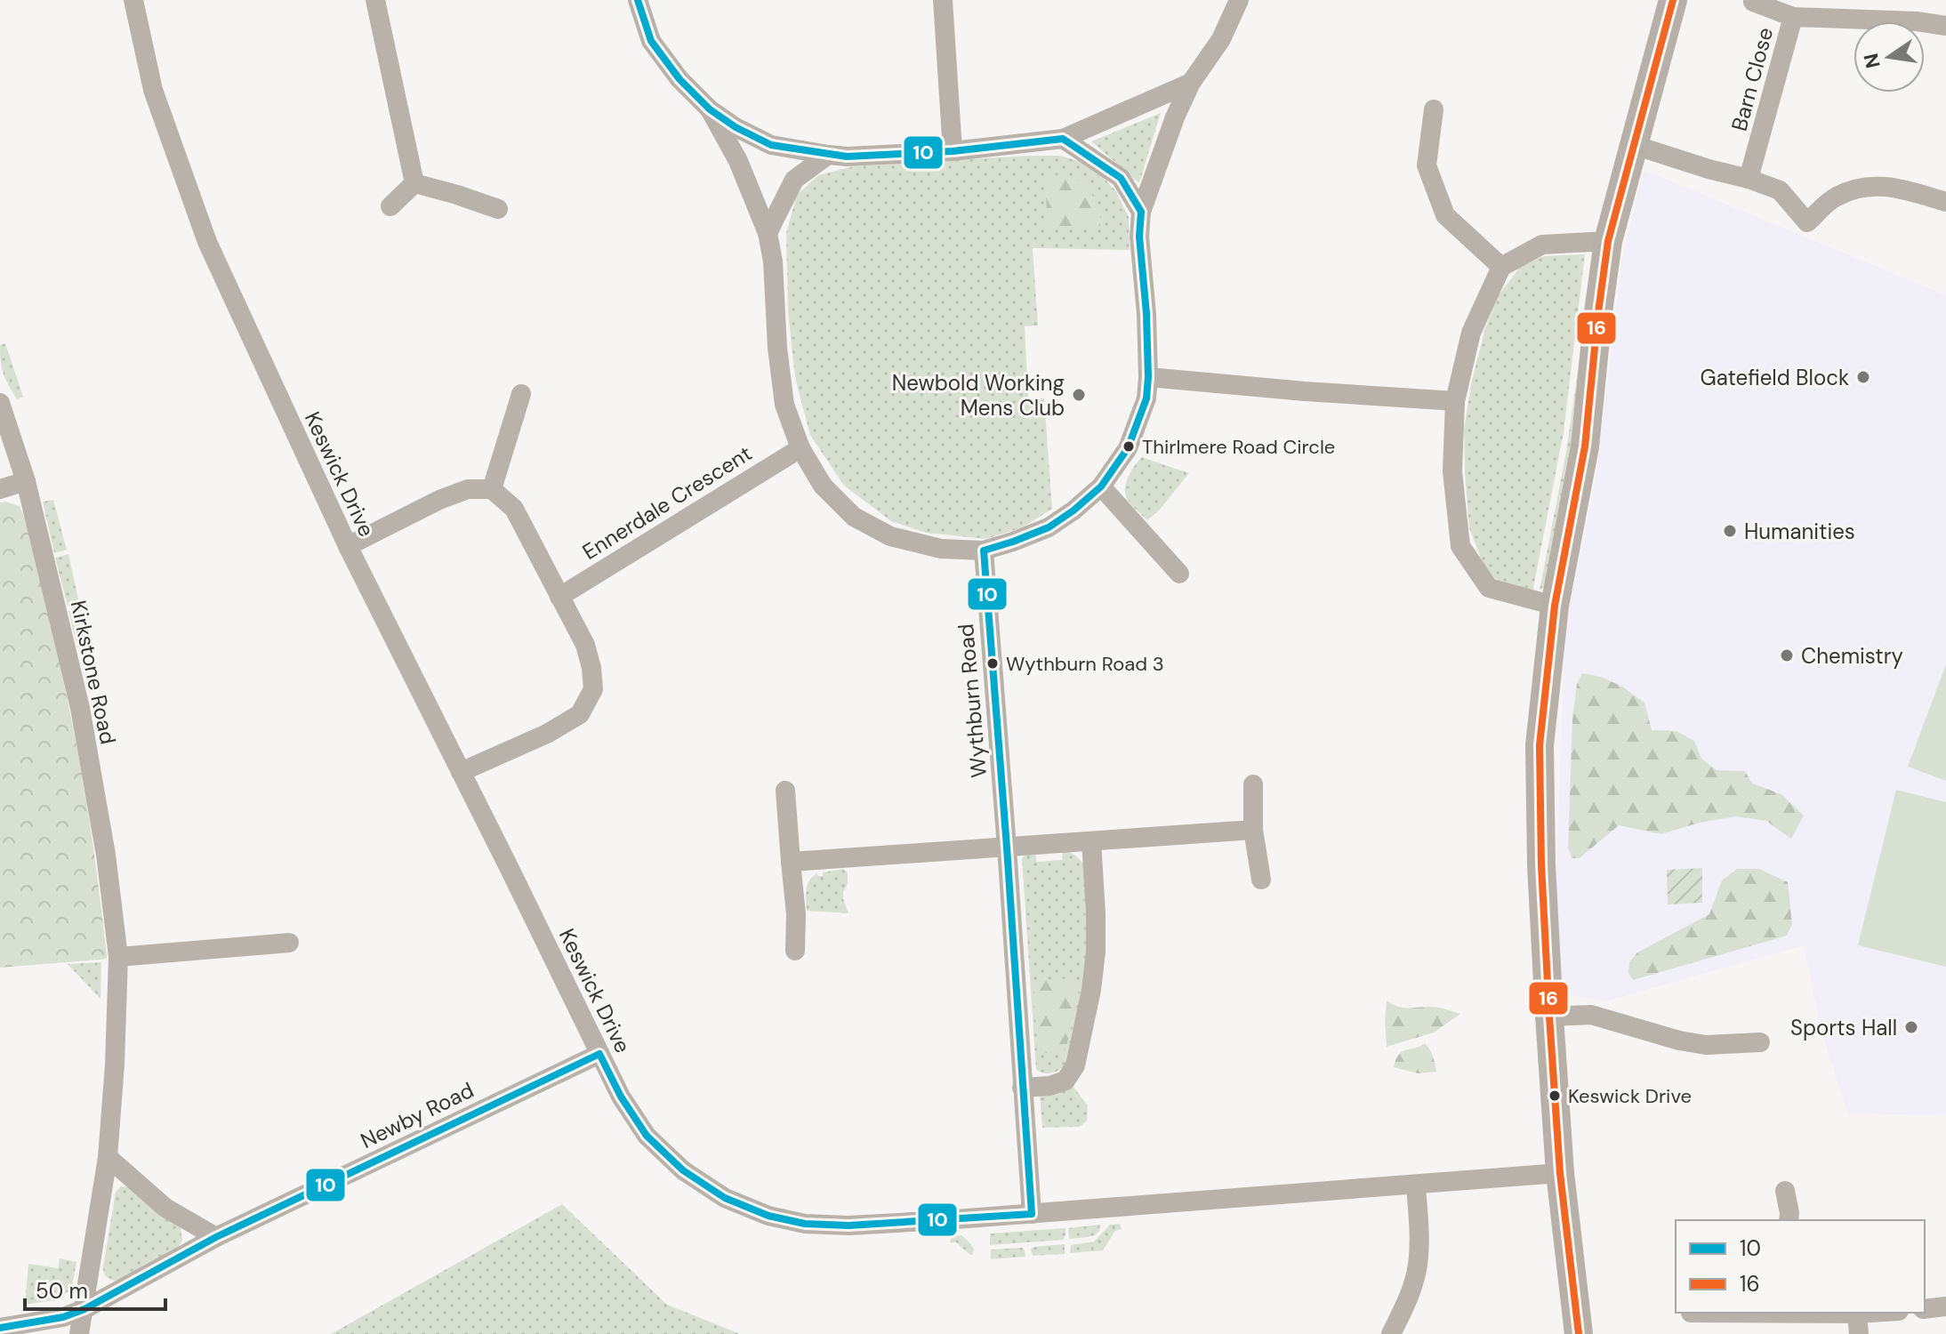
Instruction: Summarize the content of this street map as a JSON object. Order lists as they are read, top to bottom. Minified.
{"streets":{"street":["Barn Close","Keswick Drive","Ennerdale Crescent","Kirkstone Road","Wythburn Road","Newby Road"]},"crossings":[["Keswick Drive","Wythburn Road"],["Keswick Drive","Newby Road"],["Kirkstone Road","Newby Road"]],"places":["Gatefield Block","Newbold Working Mens Club","Thirlmere Road Circle","Humanities","Chemistry","Wythburn Road 3","Sports Hall","Keswick Drive"],"lines":["transit line 10","transit line 16"],"legend":["10","16"],"scale_bar":"50 m","north":"left"}
